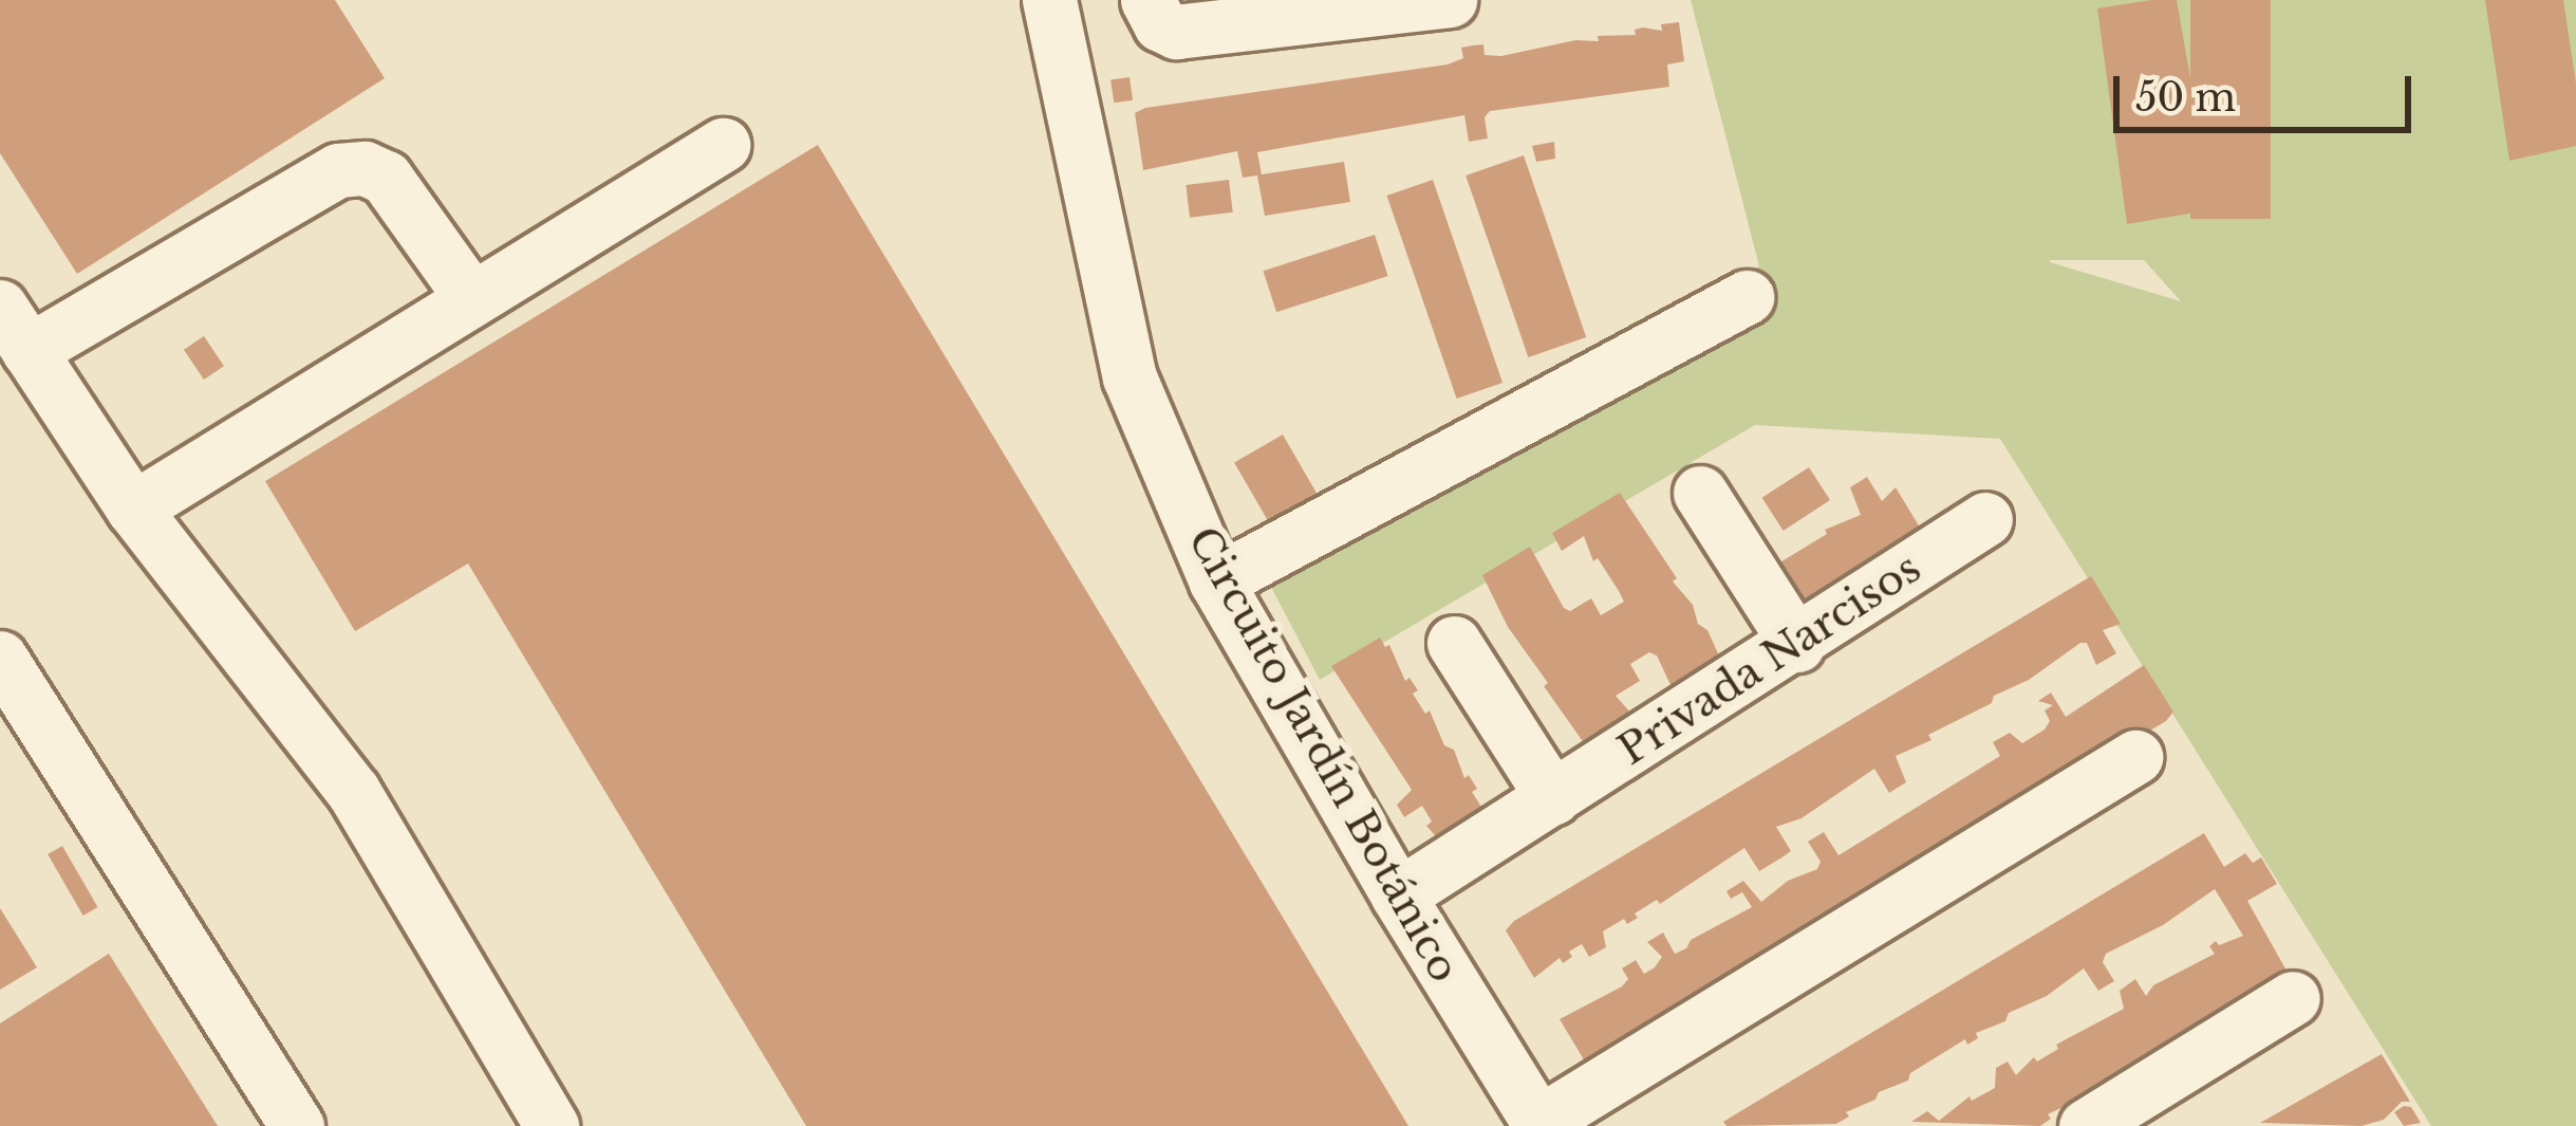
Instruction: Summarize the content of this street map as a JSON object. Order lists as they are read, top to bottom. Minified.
{"streets":{"street":["Privada Narcisos","Circuito Jardín Botánico"]},"crossings":[["Privada Narcisos","Circuito Jardín Botánico"]],"scale_bar":"50 m"}
